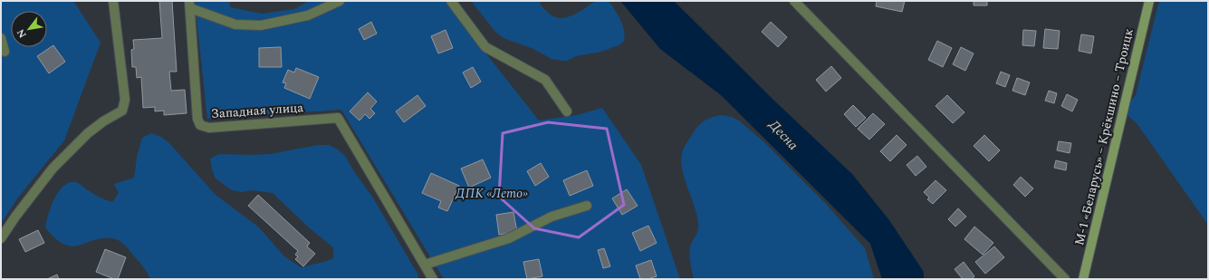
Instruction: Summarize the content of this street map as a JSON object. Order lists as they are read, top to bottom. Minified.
{"streets":{"main road":["М-1 «Беларусь» – Крёкшино – Троицк"],"street":["Западная улица"]},"water":["Десна"],"parks":["ДПК «Лето»"],"north":"bottom left"}
